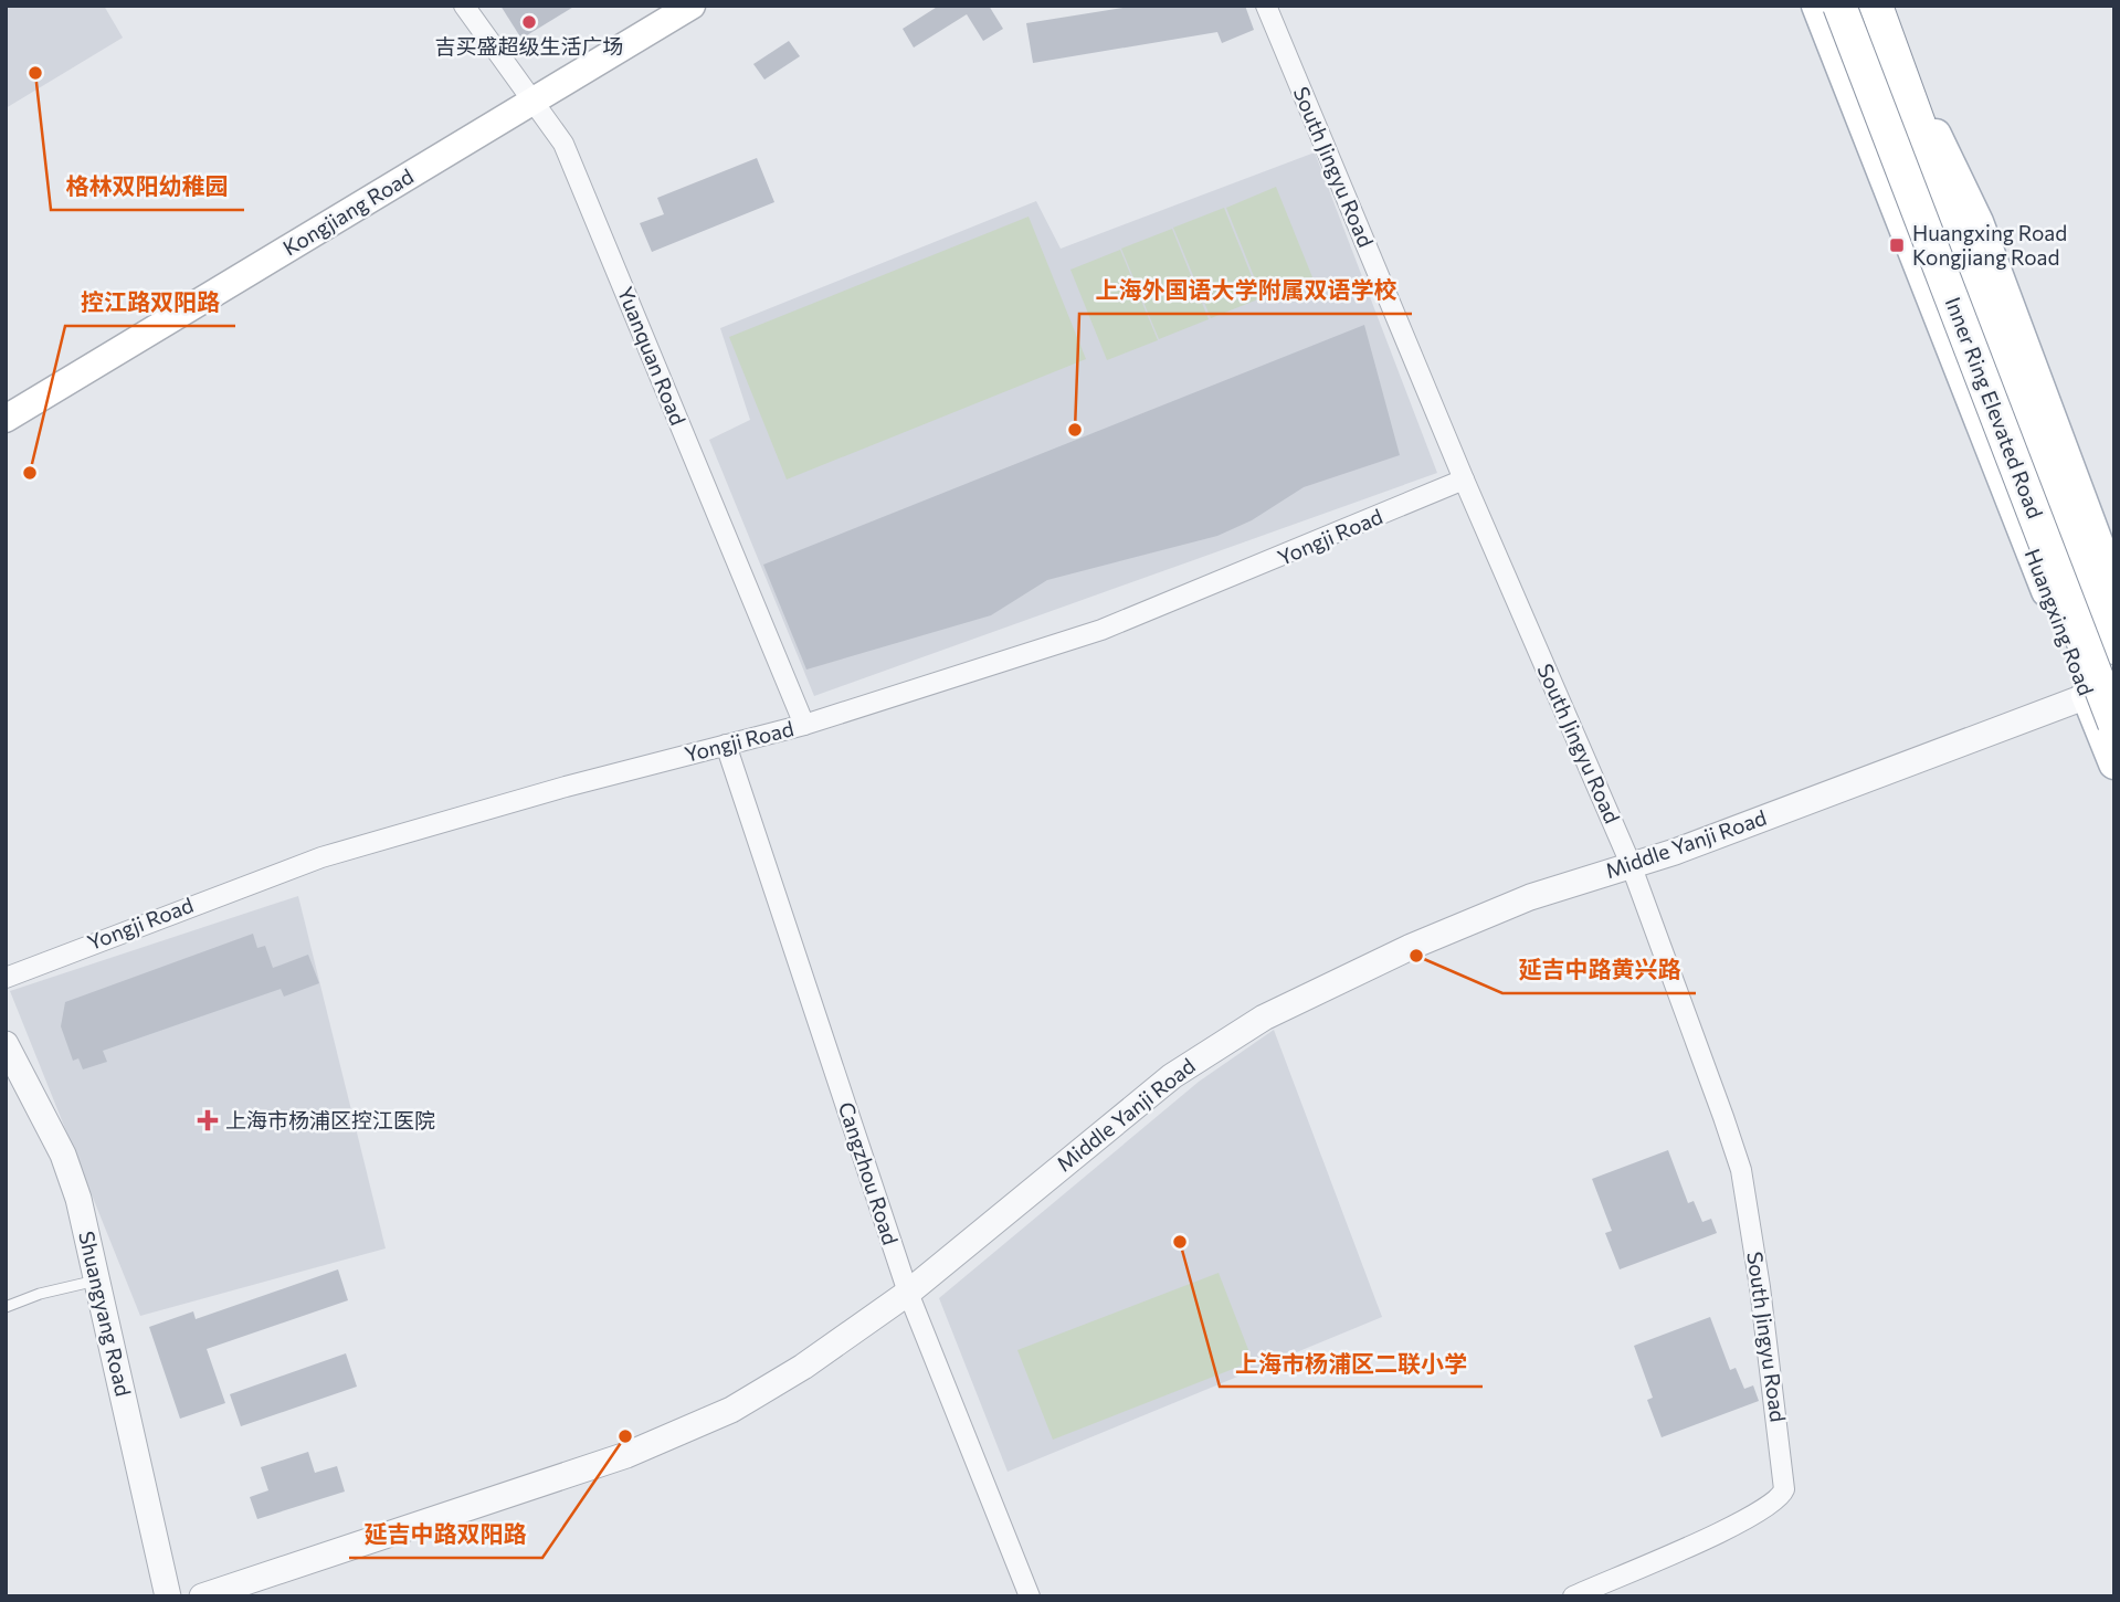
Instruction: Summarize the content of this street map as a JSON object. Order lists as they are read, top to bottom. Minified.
{"streets":{"highway":["Inner Ring Elevated Road"],"main road":["Kongjiang Road","Huangxing Road"],"street":["South Jingyu Road","Yuanquan Road","Yongji Road","Middle Yanji Road","Cangzhou Road","Shuangyang Road"]},"crossings":[["South Jingyu Road","Yongji Road"],["South Jingyu Road","Middle Yanji Road"],["Kongjiang Road","Yuanquan Road"],["Yuanquan Road","Yongji Road"],["Yongji Road","Cangzhou Road"],["Huangxing Road","Middle Yanji Road"],["Middle Yanji Road","Cangzhou Road"]],"places":{"other":["吉买盛超级生活广场","格林双阳幼稚园","上海外国语大学附属双语学校","控江路双阳路","延吉中路黄兴路","上海市杨浦区二联小学","延吉中路双阳路"],"transit":["Huangxing Road Kongjiang Road"],"health":["上海市杨浦区控江医院"]}}
